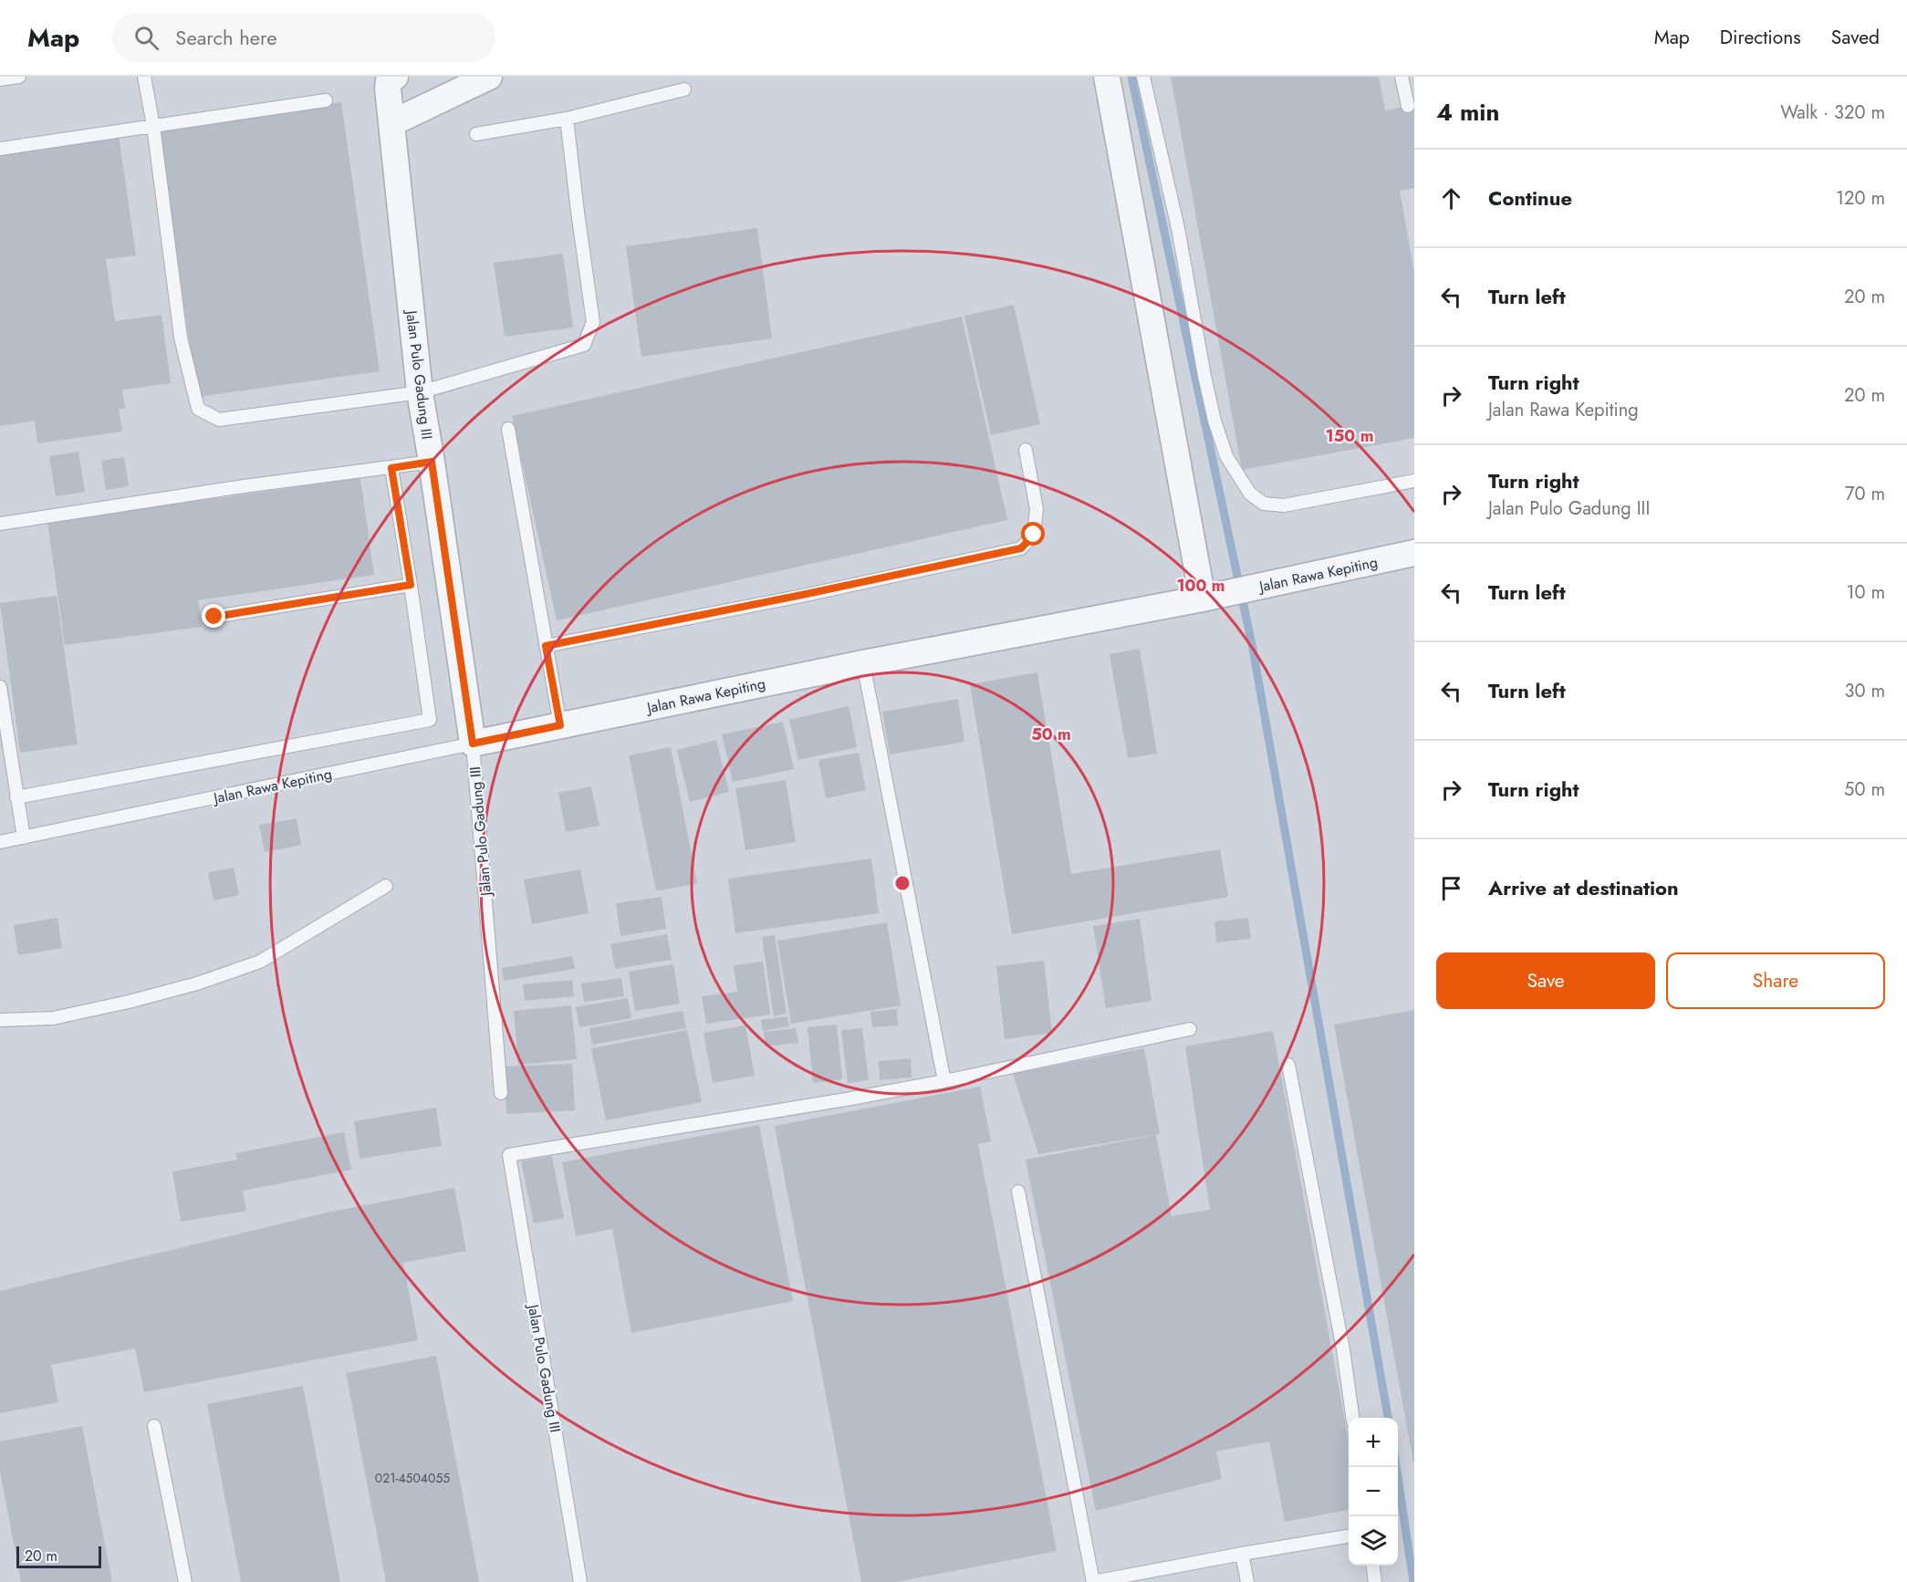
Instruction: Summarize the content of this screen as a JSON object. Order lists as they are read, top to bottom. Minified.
{"streets":{"street":["Jalan Pulo Gadung III","Jalan Rawa Kepiting"]},"crossings":[["Jalan Pulo Gadung III","Jalan Rawa Kepiting"]],"house_numbers":["021-4504055"],"scale_bar":"20 m","page":{"header":"Map","search":"Search here","nav":["Map","Directions","Saved"],"heading":["4 min","Walk · 320 m"],"list":[["Continue","120 m"],["Turn left","20 m"],["Turn right","Jalan Rawa Kepiting","20 m"],["Turn right","Jalan Pulo Gadung III","70 m"],["Turn left","10 m"],["Turn left","30 m"],["Turn right","50 m"],"Arrive at destination"],"buttons":["Save","Share"],"map_buttons":["+","−"],"scale":"20 m"},"rings":["150 m","100 m","50 m"]}
